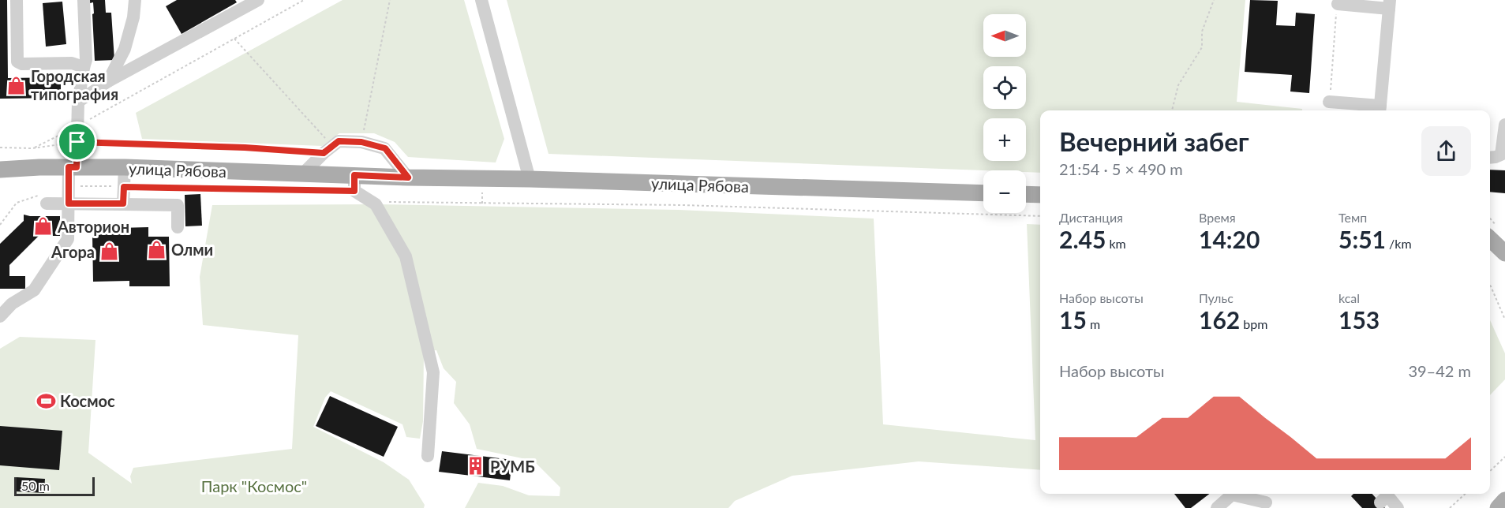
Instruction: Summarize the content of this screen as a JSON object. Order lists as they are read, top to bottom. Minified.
{"streets":{"main road":["улица Рябова"]},"parks":["Парк \"Космос\""],"places":{"shop":["Городская типография","Авторион","Олми","Агора"],"sports":["Космос"],"building":["РУМБ"]},"scale_bar":"50 m","north":"left","page":{"map_buttons":["+","−"],"heading":["Вечерний забег","21:54 · 5 × 490 m"],"stats":[["Дистанция","2.45 km"],["Время","14:20"],["Темп","5:51 /km"],["Набор высоты","15 m"],["Пульс","162 bpm"],["kcal","153"]],"chart":["Набор высоты","39–42 m"],"scale":"50 m"}}
